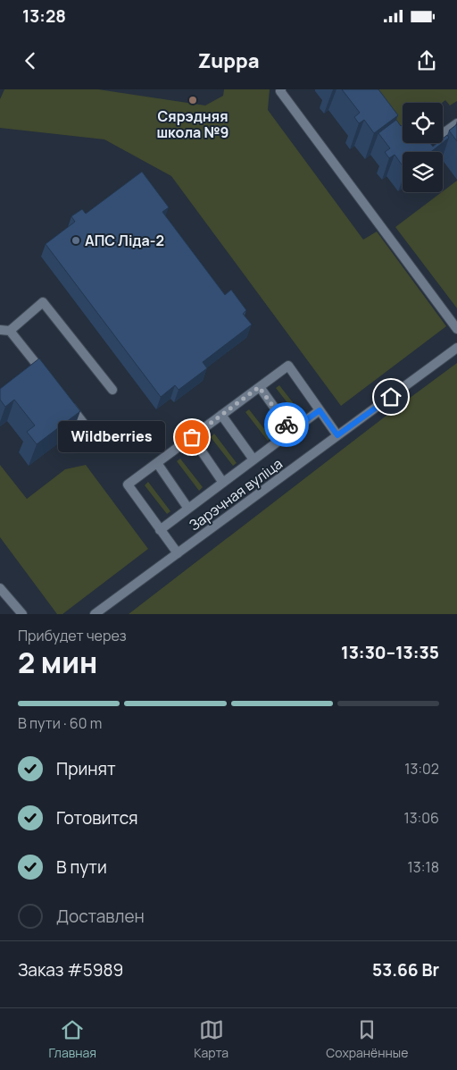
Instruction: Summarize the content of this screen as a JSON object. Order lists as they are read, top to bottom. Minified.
{"streets":{"street":["Зарэчная вуліца"]},"places":["Сярэдняя школа №9","АПС Ліда-2","Wildberries"],"page":{"status":"13:28","header":"Zuppa","bubble":"Wildberries","heading":["2 мин","Прибудет через","13:30–13:35"],"panel":["Заказ #5989","53.66 Br"],"bar":"В пути · 60 m","list":[["Принят","13:02"],["Готовится","13:06"],["В пути","13:18"],"Доставлен"],"tabs":["Главная","Карта","Сохранённые"]}}
